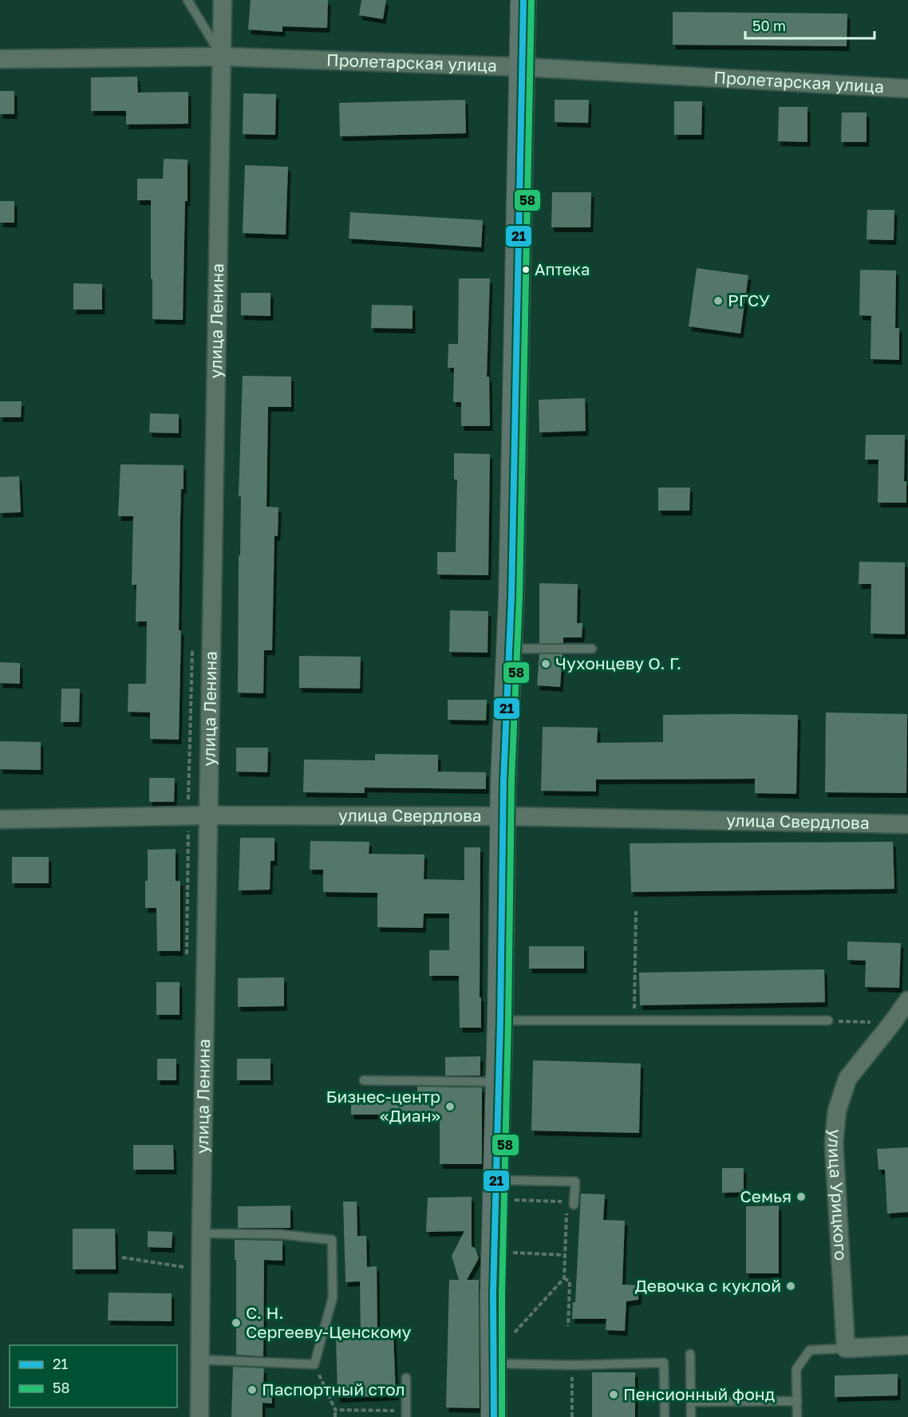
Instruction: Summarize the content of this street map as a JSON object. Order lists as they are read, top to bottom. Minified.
{"streets":{"street":["Пролетарская улица","улица Ленина","улица Свердлова","улица Урицкого"]},"crossings":[["Пролетарская улица","улица Ленина"],["улица Ленина","улица Свердлова"]],"places":["Аптека","РГСУ","Чухонцеву О. Г.","Бизнес-центр «Диан»","Семья","Девочка с куклой","С. Н. Сергееву-Ценскому","Паспортный стол","Пенсионный фонд"],"lines":["transit line 21","transit line 58"],"legend":["21","58"],"scale_bar":"50 m"}
